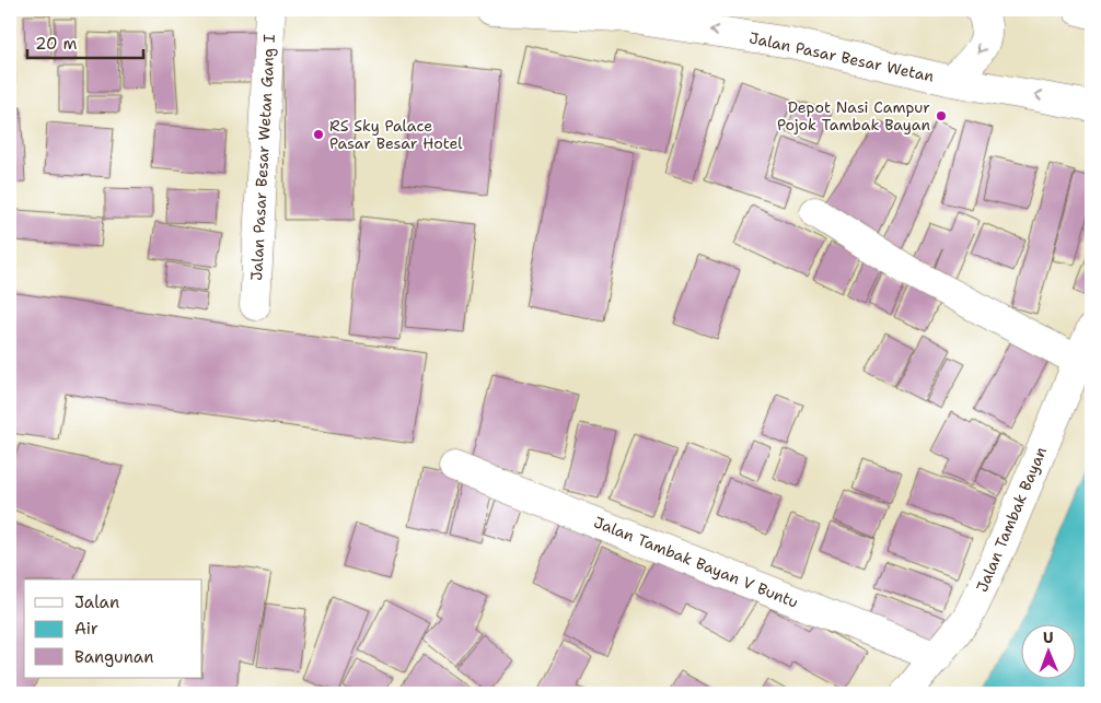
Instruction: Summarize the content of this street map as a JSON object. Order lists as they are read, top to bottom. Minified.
{"streets":{"street":["Jalan Pasar Besar Wetan","Jalan Pasar Besar Wetan Gang I","Jalan Tambak Bayan","Jalan Tambak Bayan V Buntu"]},"crossings":[["Jalan Tambak Bayan","Jalan Tambak Bayan V Buntu"]],"places":["Depot Nasi Campur Pojok Tambak Bayan","RS Sky Palace Pasar Besar Hotel"],"legend":["Jalan","Air","Bangunan"],"scale_bar":"20 m","north":"top"}
